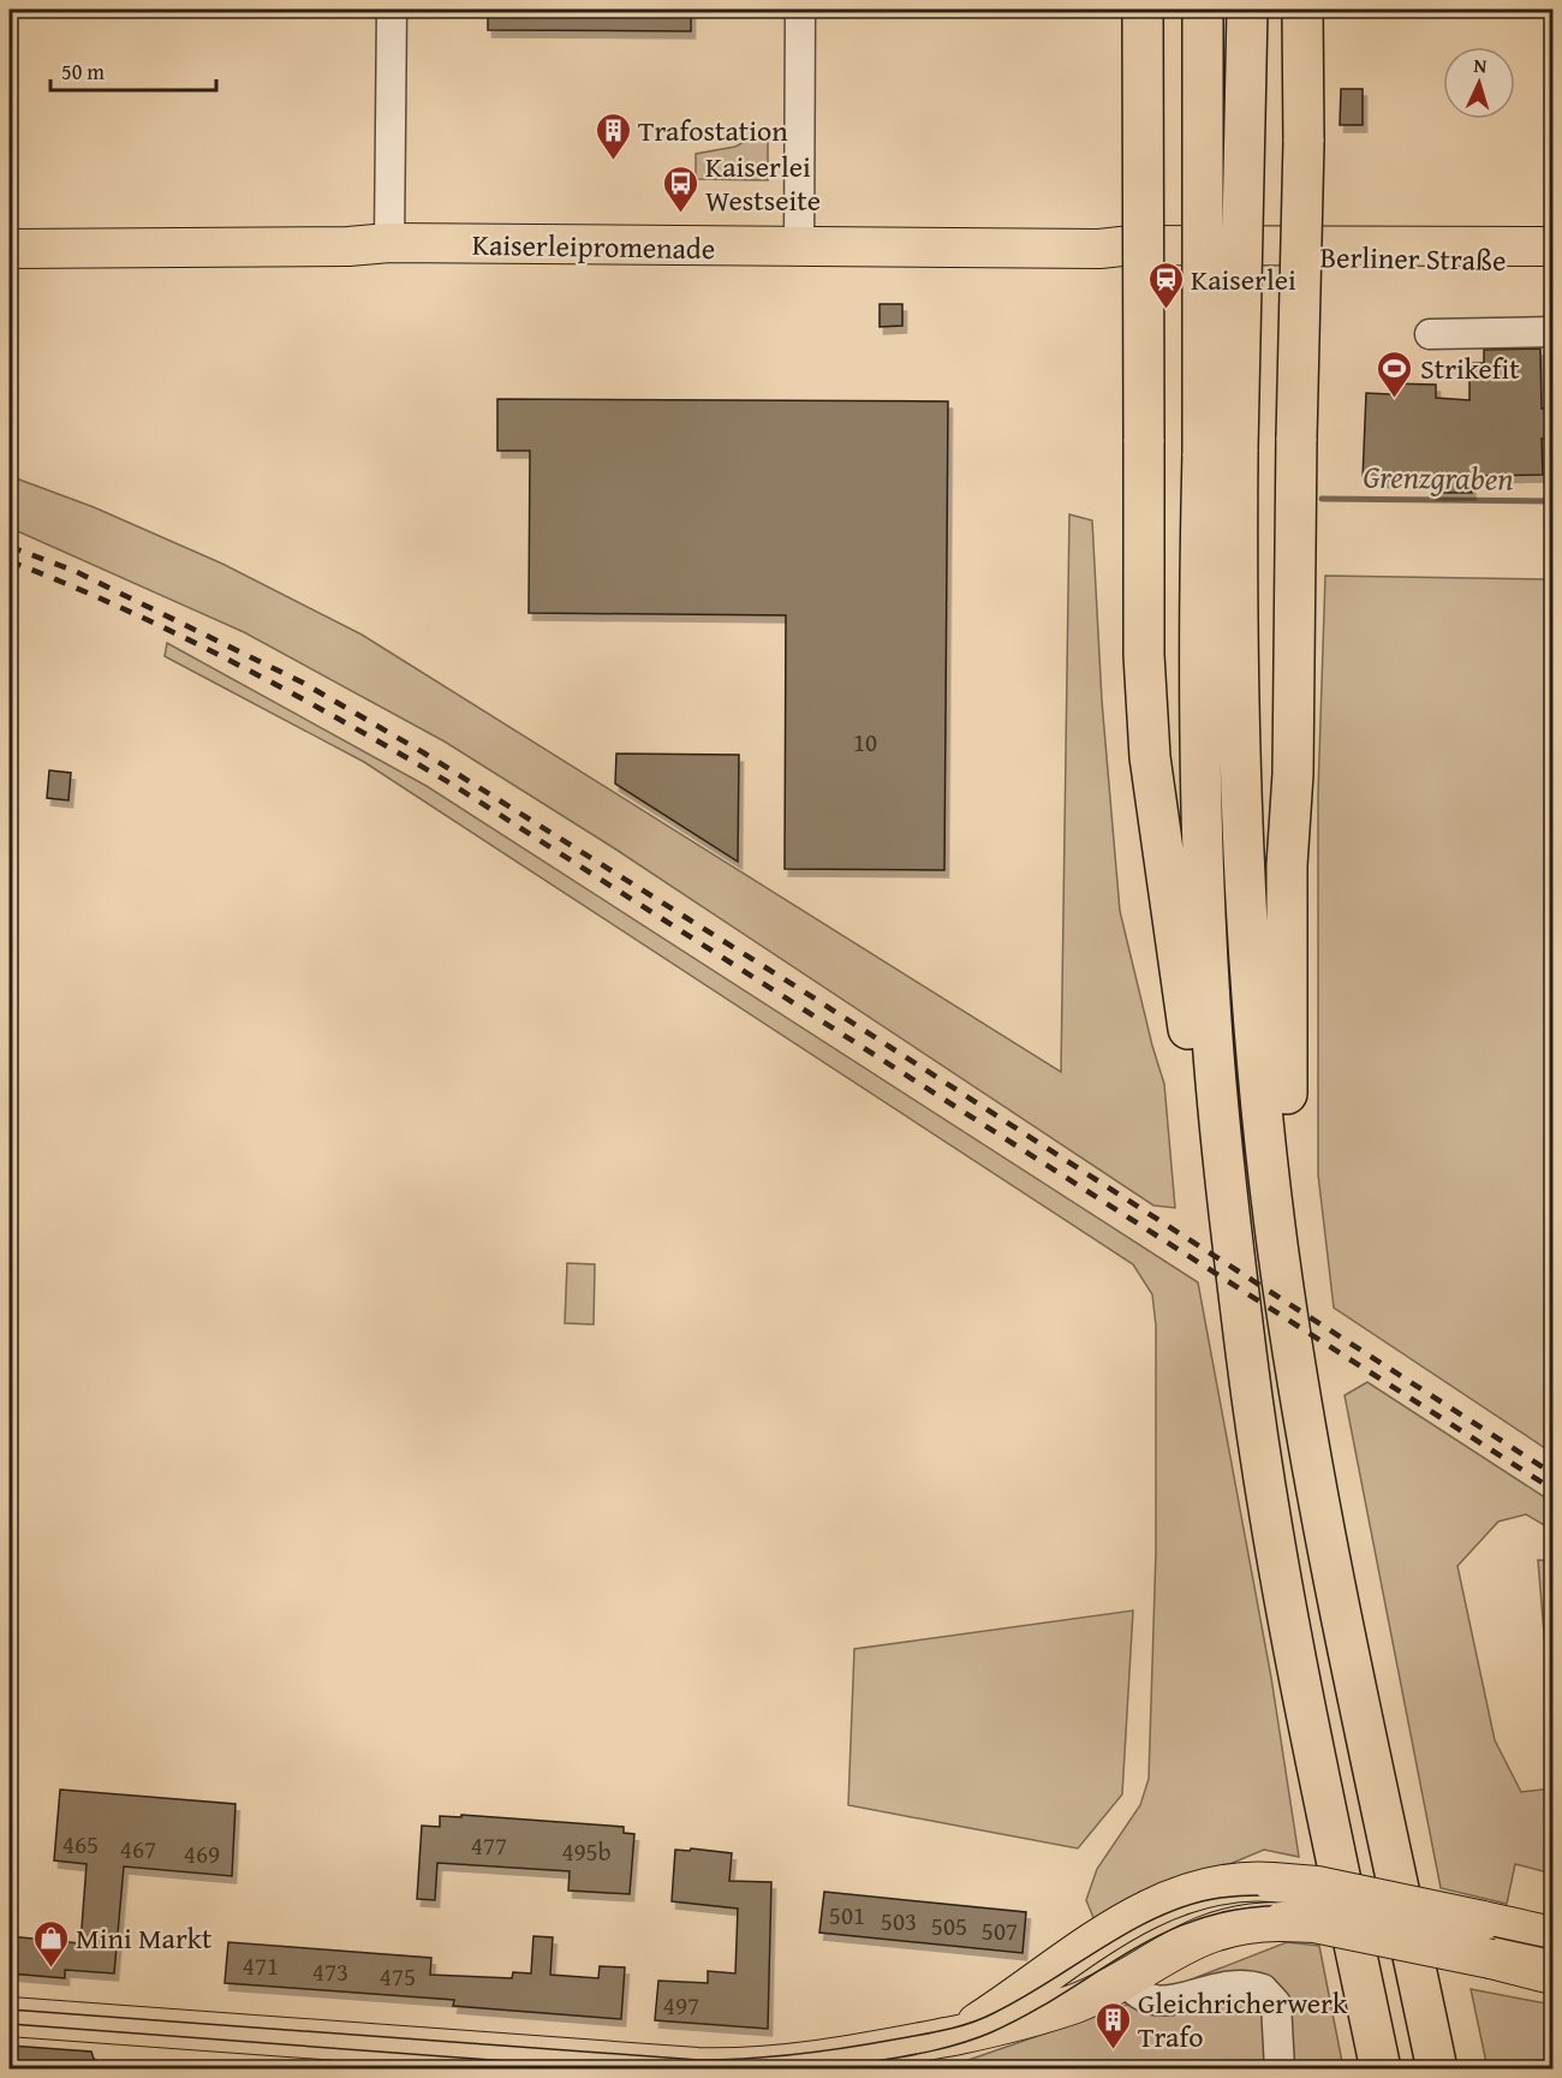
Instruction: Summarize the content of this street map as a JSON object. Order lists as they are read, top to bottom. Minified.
{"streets":{"main road":["Kaiserleipromenade","Berliner Straße"]},"crossings":[["Kaiserleipromenade","Berliner Straße"]],"water":["Grenzgraben"],"places":{"building":["Trafostation","Gleichricherwerk Trafo"],"bus stop":["Kaiserlei Westseite"],"station":["Kaiserlei"],"sports":["Strikefit"],"shop":["Mini Markt"]},"house_numbers":["10","465","477","467","495b","469","501","503","505","507","471","473","475","497"],"scale_bar":"50 m","north":"top"}
